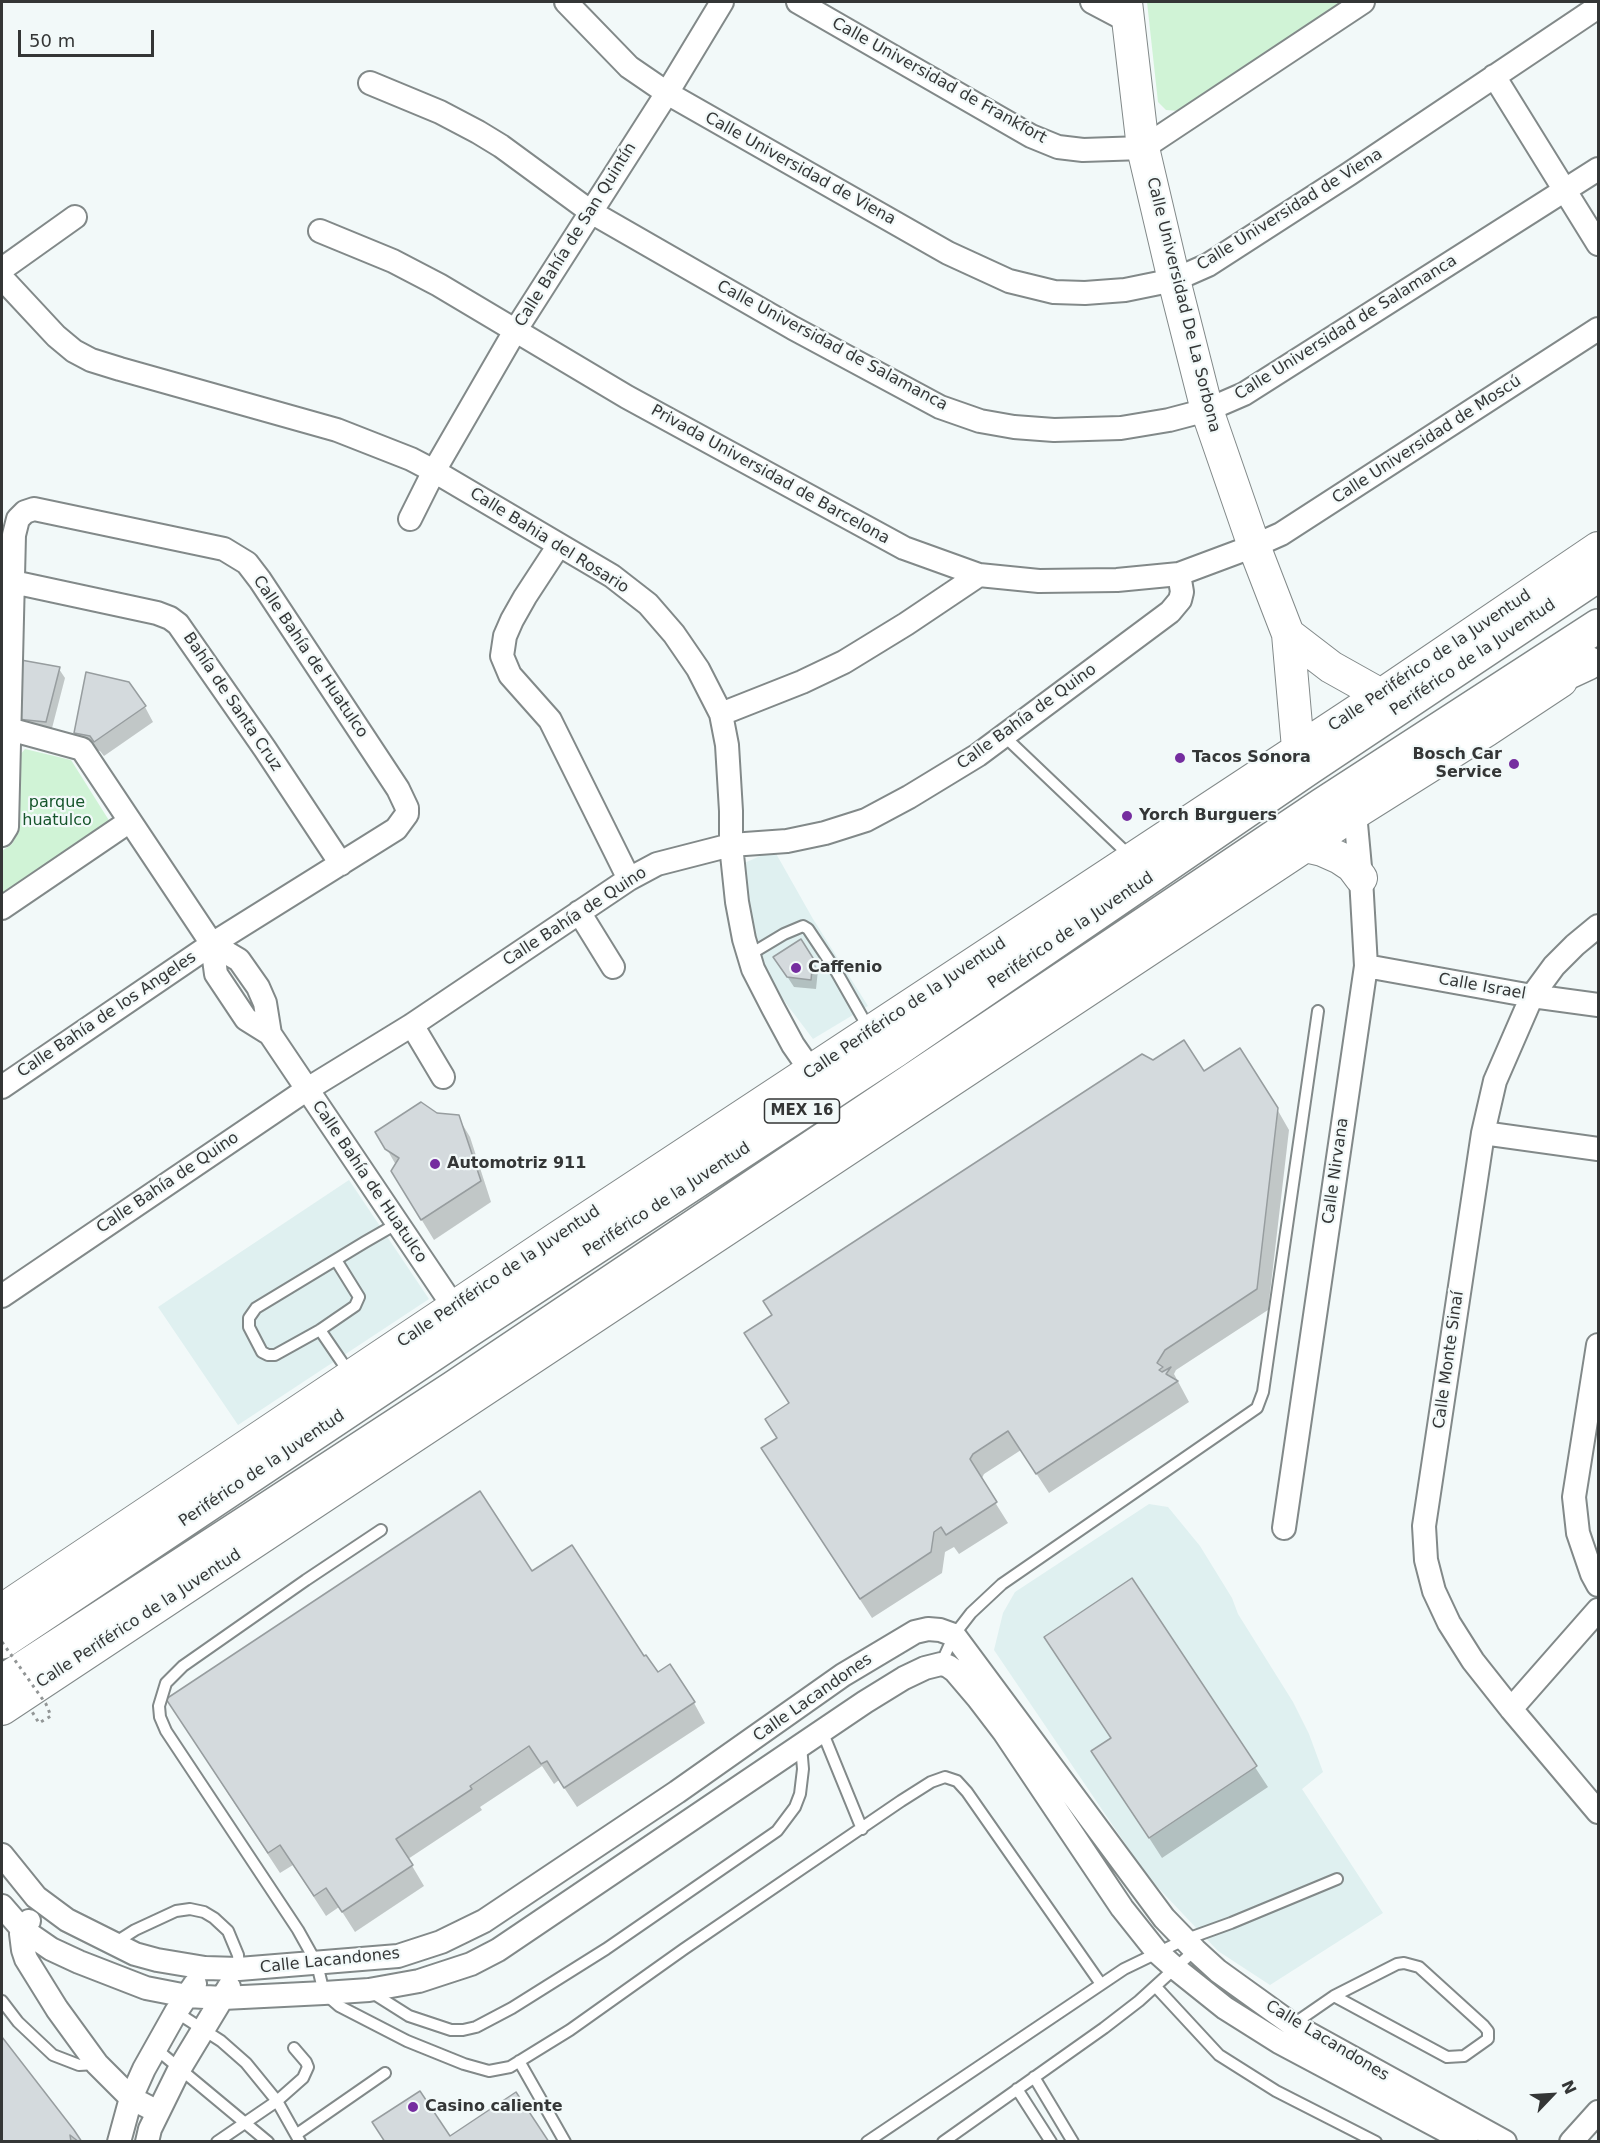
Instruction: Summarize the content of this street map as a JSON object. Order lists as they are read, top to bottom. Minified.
{"streets":{"highway":["Periférico de la Juventud","MEX 16"],"main road":["Calle Universidad De La Sorbona","Calle Periférico de la Juventud"],"street":["Calle Universidad de Frankfort","Calle Universidad de Viena","Calle Bahía de San Quintín","Calle Universidad de Salamanca","Calle Universidad de Moscú","Privada Universidad de Barcelona","Calle Bahia del Rosario","Calle Bahía de Huatulco","Bahía de Santa Cruz","Calle Bahía de Quino","Calle Israel","Calle Bahía de los Angeles","Calle Nirvana","Calle Monte Sinaí","Calle Lacandones"]},"crossings":[["Calle Universidad de Frankfort","Calle Universidad De La Sorbona"],["Calle Universidad de Viena","Calle Bahía de San Quintín"],["Calle Universidad de Viena","Calle Universidad De La Sorbona"],["Calle Bahía de San Quintín","Calle Universidad de Salamanca"],["Calle Bahía de San Quintín","Privada Universidad de Barcelona"],["Calle Bahía de San Quintín","Calle Bahia del Rosario"],["Calle Universidad De La Sorbona","Calle Universidad de Salamanca"],["Calle Universidad De La Sorbona","Calle Universidad de Moscú"],["Calle Universidad De La Sorbona","Privada Universidad de Barcelona"],["Calle Universidad De La Sorbona","Periférico de la Juventud"],["Calle Universidad De La Sorbona","Calle Periférico de la Juventud"],["Calle Universidad de Moscú","Privada Universidad de Barcelona"],["Privada Universidad de Barcelona","Calle Bahía de Quino"],["Calle Bahia del Rosario","Periférico de la Juventud"],["Calle Bahia del Rosario","Calle Periférico de la Juventud"],["Calle Bahia del Rosario","Calle Bahía de Quino"],["Calle Bahía de Huatulco","Periférico de la Juventud"],["Calle Bahía de Huatulco","Calle Periférico de la Juventud"],["Calle Bahía de Huatulco","Bahía de Santa Cruz"],["Calle Bahía de Huatulco","Calle Bahía de Quino"],["Calle Bahía de Huatulco","Calle Bahía de los Angeles"],["Periférico de la Juventud","Calle Periférico de la Juventud"],["Calle Periférico de la Juventud","Calle Nirvana"],["Calle Israel","Calle Nirvana"],["Calle Israel","Calle Monte Sinaí"]],"parks":["parque huatulco"],"places":["Tacos Sonora","Bosch Car Service","Yorch Burguers","Caffenio","Automotriz 911","Casino caliente"],"scale_bar":"50 m","north":"top right"}
